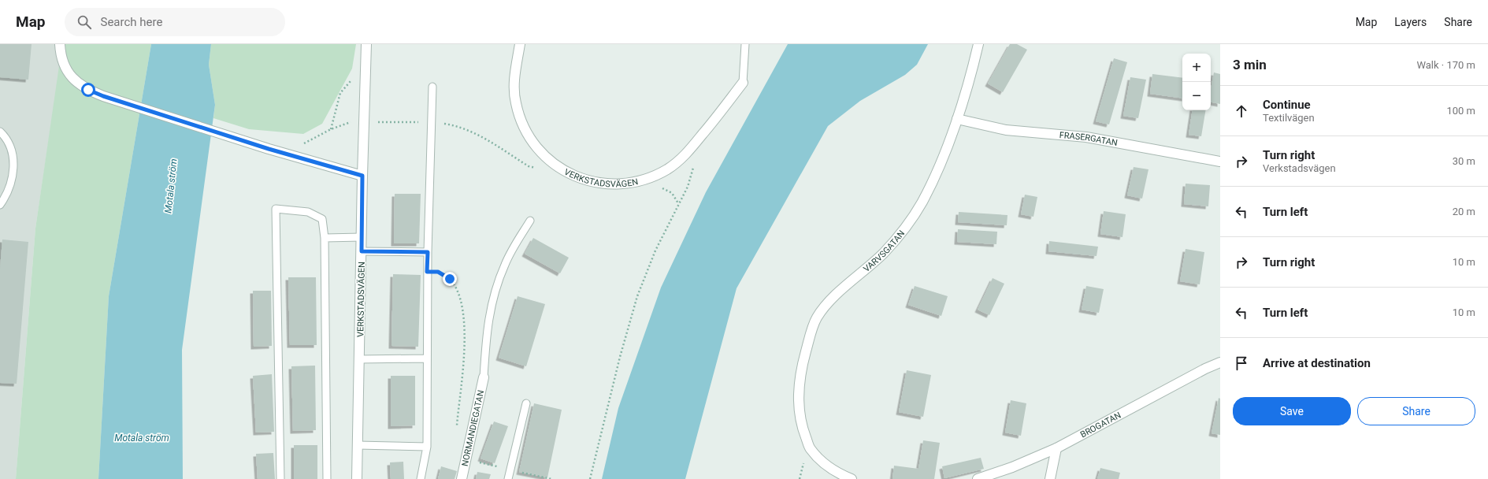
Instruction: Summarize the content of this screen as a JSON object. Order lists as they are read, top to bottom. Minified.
{"streets":{"street":["FRASERGATAN","VERKSTADSVÄGEN","VARVSGATAN","BROGATAN","NORMANDIEGATAN"]},"crossings":[["FRASERGATAN","VARVSGATAN"]],"water":["Motala ström"],"page":{"header":"Map","search":"Search here","nav":["Map","Layers","Share"],"heading":["3 min","Walk · 170 m"],"map_buttons":["+","−"],"list":[["Continue","Textilvägen","100 m"],["Turn right","Verkstadsvägen","30 m"],["Turn left","20 m"],["Turn right","10 m"],["Turn left","10 m"],"Arrive at destination"],"buttons":["Save","Share"]}}
